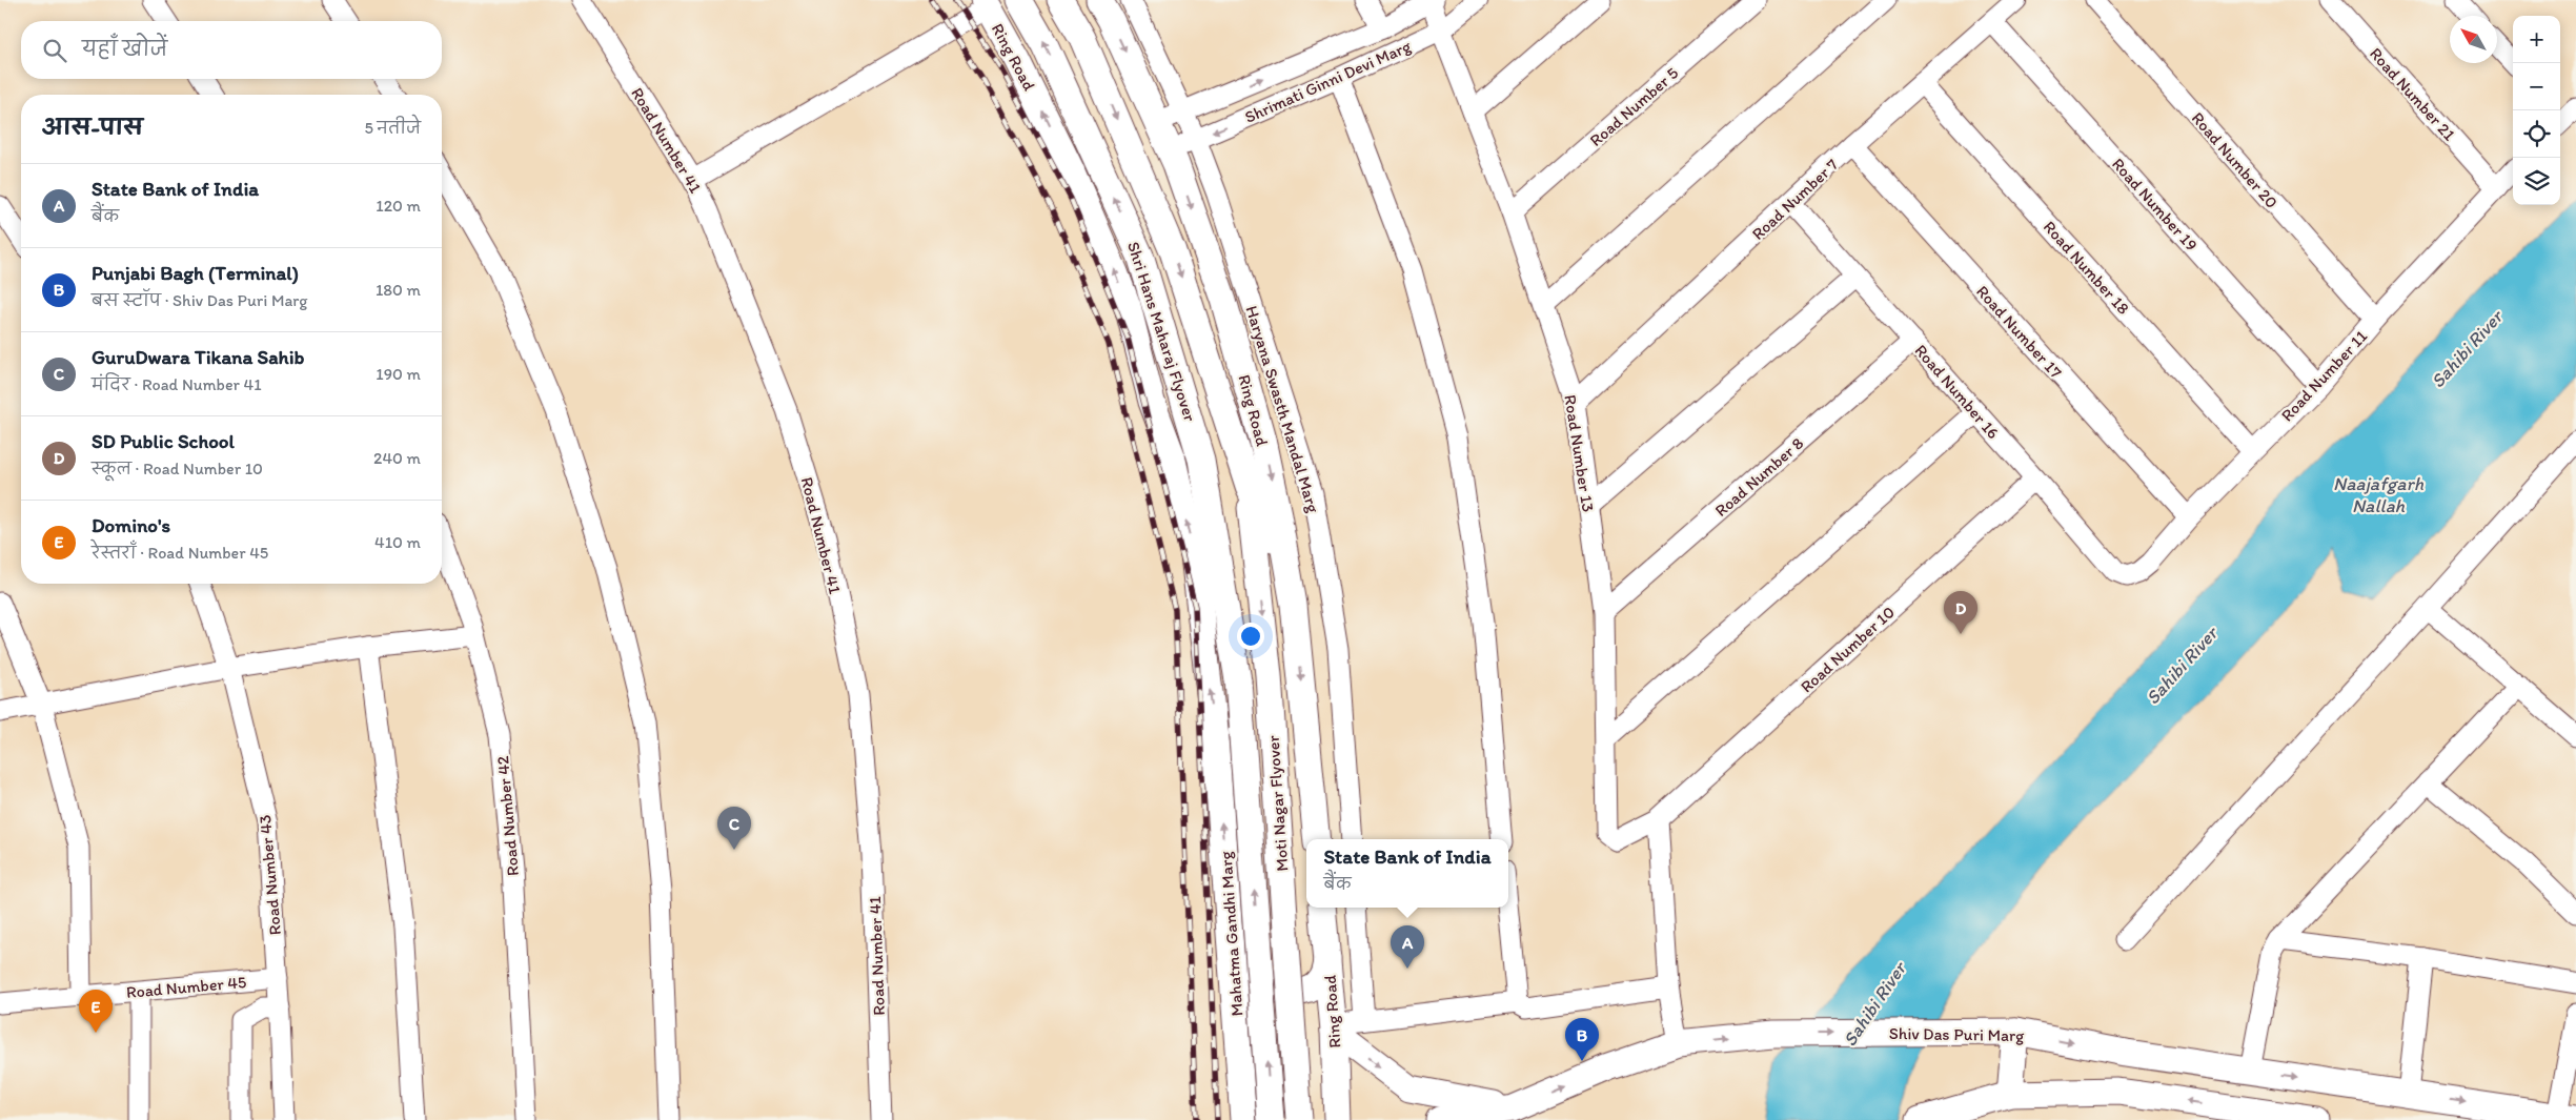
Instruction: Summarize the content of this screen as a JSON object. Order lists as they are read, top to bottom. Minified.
{"streets":{"main road":["Ring Road","Shri Hans Maharaj Flyover","Moti Nagar Flyover","Mahatma Gandhi Marg","Shiv Das Puri Marg"],"street":["Shrimati Ginni Devi Marg","Road Number 21","Road Number 5","Road Number 41","Road Number 20","Road Number 7","Road Number 19","Road Number 18","Road Number 17","Road Number 11","Road Number 16","Haryana Swasth Mandal Marg","Road Number 13","Road Number 8","Road Number 10","Road Number 42","Road Number 43","Road Number 45"]},"crossings":[["Ring Road","Shrimati Ginni Devi Marg"],["Ring Road","Mahatma Gandhi Marg"],["Shrimati Ginni Devi Marg","Haryana Swasth Mandal Marg"],["Shrimati Ginni Devi Marg","Road Number 13"],["Road Number 21","Road Number 11"],["Road Number 5","Road Number 13"],["Road Number 20","Road Number 11"],["Road Number 7","Road Number 19"],["Road Number 7","Road Number 18"],["Road Number 7","Road Number 17"],["Road Number 7","Road Number 16"],["Road Number 7","Road Number 13"],["Road Number 19","Road Number 11"],["Road Number 18","Road Number 11"],["Shri Hans Maharaj Flyover","Moti Nagar Flyover"],["Road Number 17","Road Number 11"],["Road Number 11","Road Number 16"],["Road Number 16","Road Number 8"],["Road Number 16","Road Number 10"],["Road Number 13","Road Number 8"],["Road Number 13","Road Number 10"],["Road Number 43","Road Number 45"]],"one_way":["Moti Nagar Flyover","Mahatma Gandhi Marg"],"water":["Sahibi River","Naajafgarh Nallah"],"north":"top left","page":{"map_buttons":["+","−"],"search":"यहाँ खोजें","heading":["आस-पास","5 नतीजे"],"list":[{"mark":"A","name":"State Bank of India","note":"बैंक","value":"120 m"},{"mark":"B","name":"Punjabi Bagh (Terminal)","note":"बस स्टॉप · Shiv Das Puri Marg","value":"180 m"},{"mark":"C","name":"GuruDwara Tikana Sahib","note":"मंदिर · Road Number 41","value":"190 m"},{"mark":"D","name":"SD Public School","note":"स्कूल · Road Number 10","value":"240 m"},{"mark":"E","name":"Domino's","note":"रेस्तराँ · Road Number 45","value":"410 m"}],"pins":["D","C","A","E","B"],"popup":["State Bank of India","बैंक"]}}
